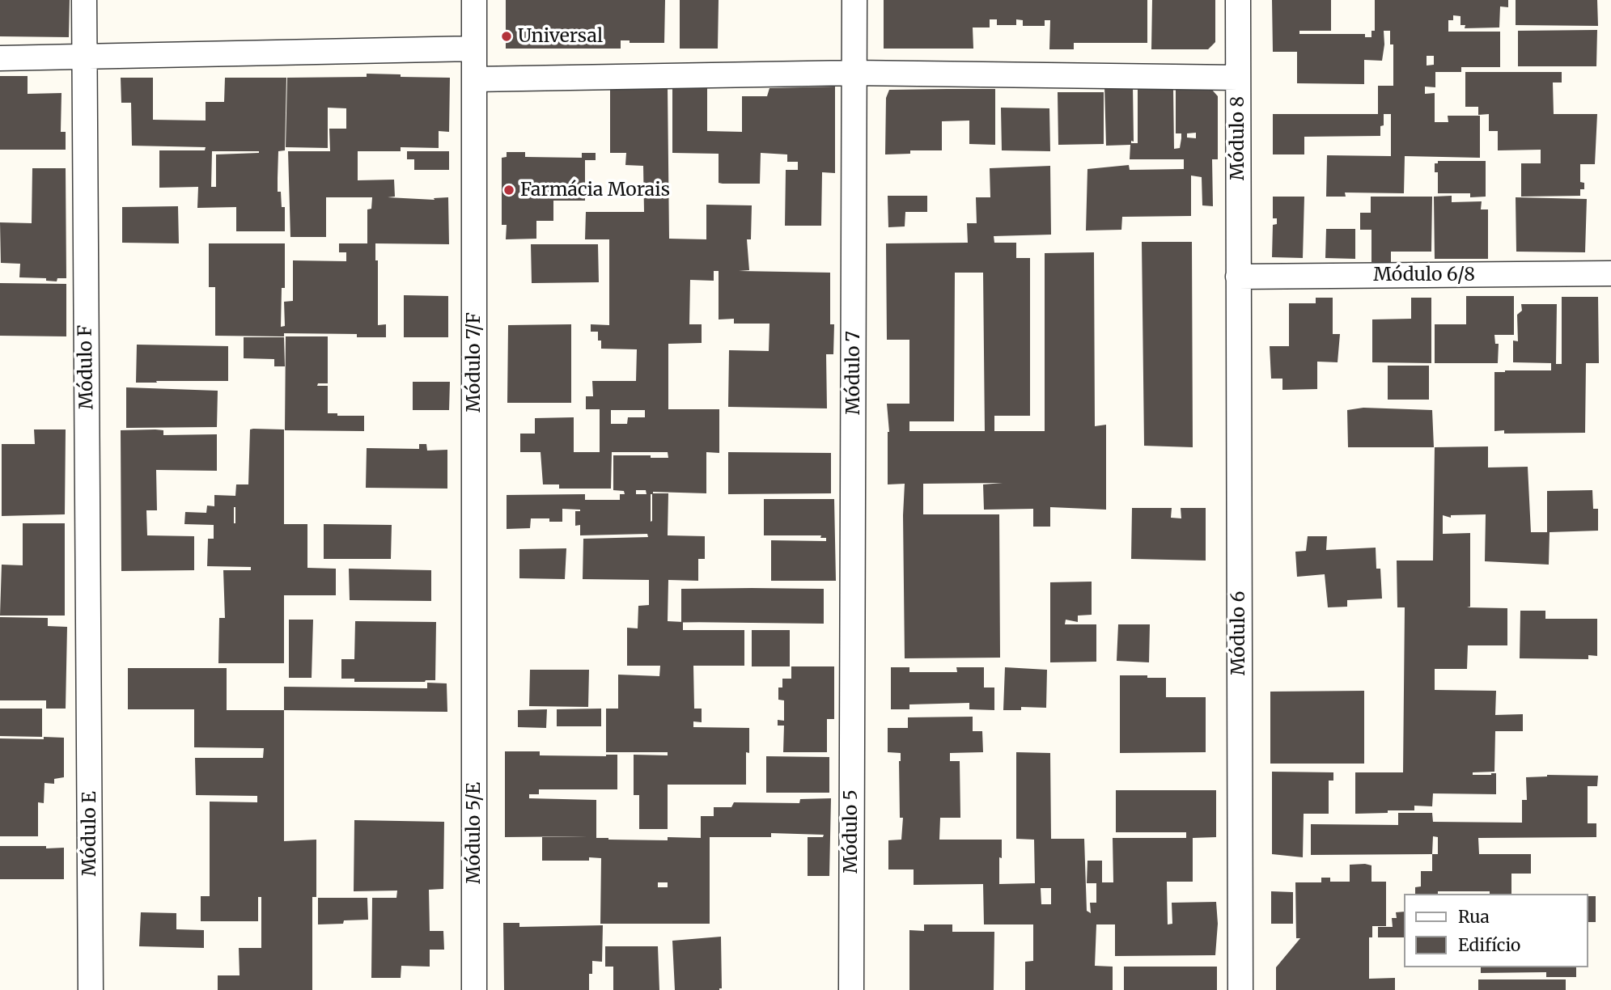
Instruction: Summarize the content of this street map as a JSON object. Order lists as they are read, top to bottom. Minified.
{"streets":{"street":["Módulo 8","Módulo 6/8","Módulo 7/F","Módulo F","Módulo 7","Módulo 6","Módulo 5","Módulo 5/E","Módulo E"]},"crossings":[["Módulo 8","Módulo 6/8"],["Módulo 8","Módulo 6"],["Módulo 6/8","Módulo 6"],["Módulo 7/F","Módulo 5/E"],["Módulo F","Módulo E"],["Módulo 7","Módulo 5"]],"places":["Universal","Farmácia Morais"],"legend":["Rua","Edifício"]}
